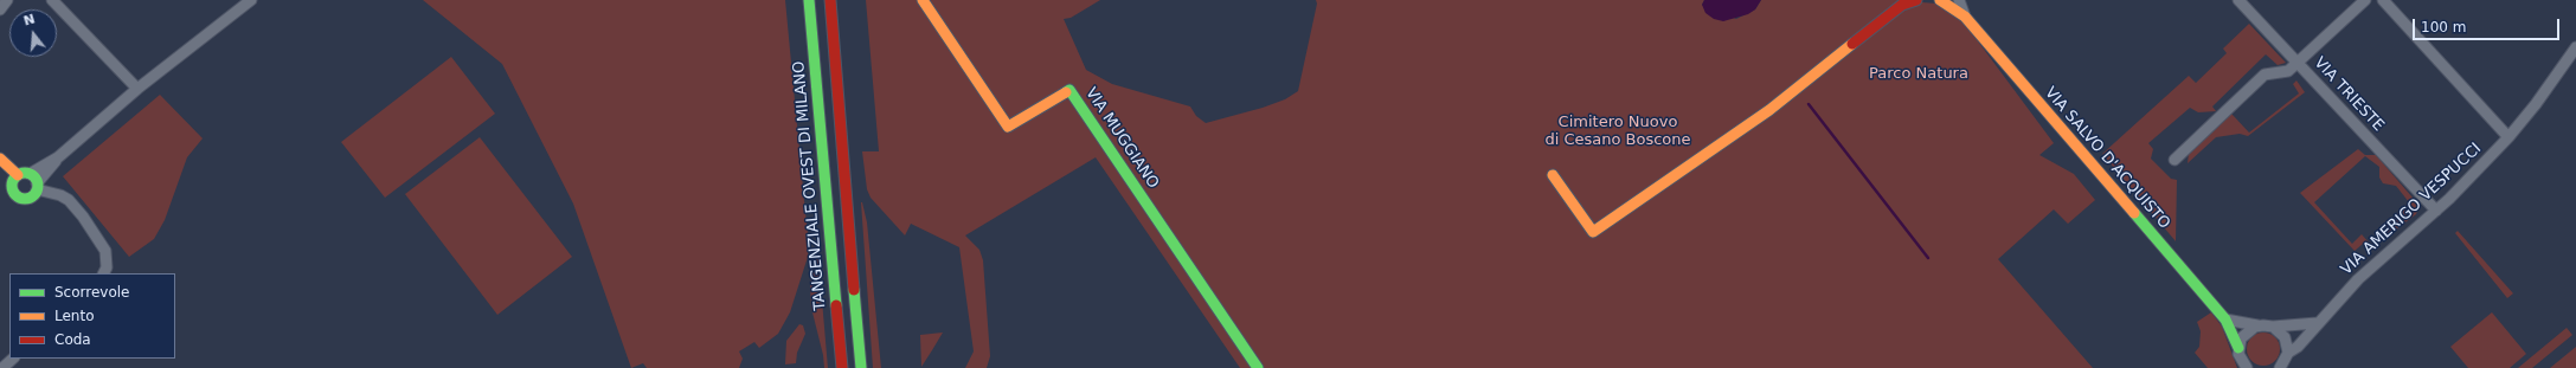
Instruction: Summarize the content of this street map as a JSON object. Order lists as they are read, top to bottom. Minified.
{"streets":{"main road":["VIA MUGGIANO","VIA SALVO D'ACQUISTO","TANGENZIALE OVEST DI MILANO"],"street":["VIA TRIESTE","VIA AMERIGO VESPUCCI"]},"crossings":[["VIA TRIESTE","VIA AMERIGO VESPUCCI"]],"parks":["Parco Natura","Cimitero Nuovo di Cesano Boscone"],"legend":["Scorrevole","Lento","Coda"],"scale_bar":"100 m","north":"top"}
